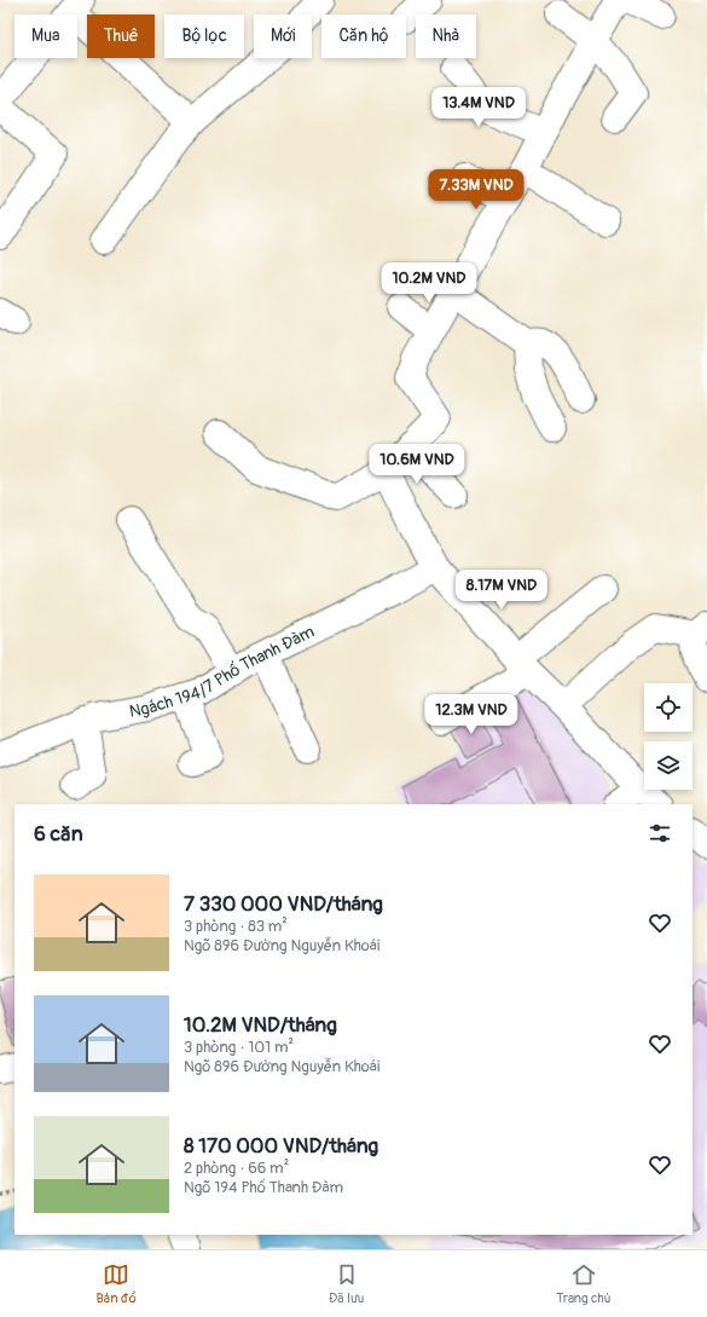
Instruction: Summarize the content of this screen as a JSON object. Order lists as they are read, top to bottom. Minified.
{"streets":{"street":["Ngách 194/7 Phố Thanh Đàm"]},"page":{"chip":["Mua","Thuê","Bộ lọc","Mới","Căn hộ","Nhà"],"price":["13.4M VND","7.33M VND","10.2M VND","10.6M VND","8.17M VND","12.3M VND"],"heading":"6 căn","list":[{"name":"7 330 000 VND/tháng","note":"3 phòng · 83 m² · Ngõ 896 Đường Nguyễn Khoái"},{"name":"10.2M VND/tháng","note":"3 phòng · 101 m² · Ngõ 896 Đường Nguyễn Khoái"},{"name":"8 170 000 VND/tháng","note":"2 phòng · 66 m² · Ngõ 194 Phố Thanh Đàm"}],"tabs":["Bản đồ","Đã lưu","Trang chủ"]}}
